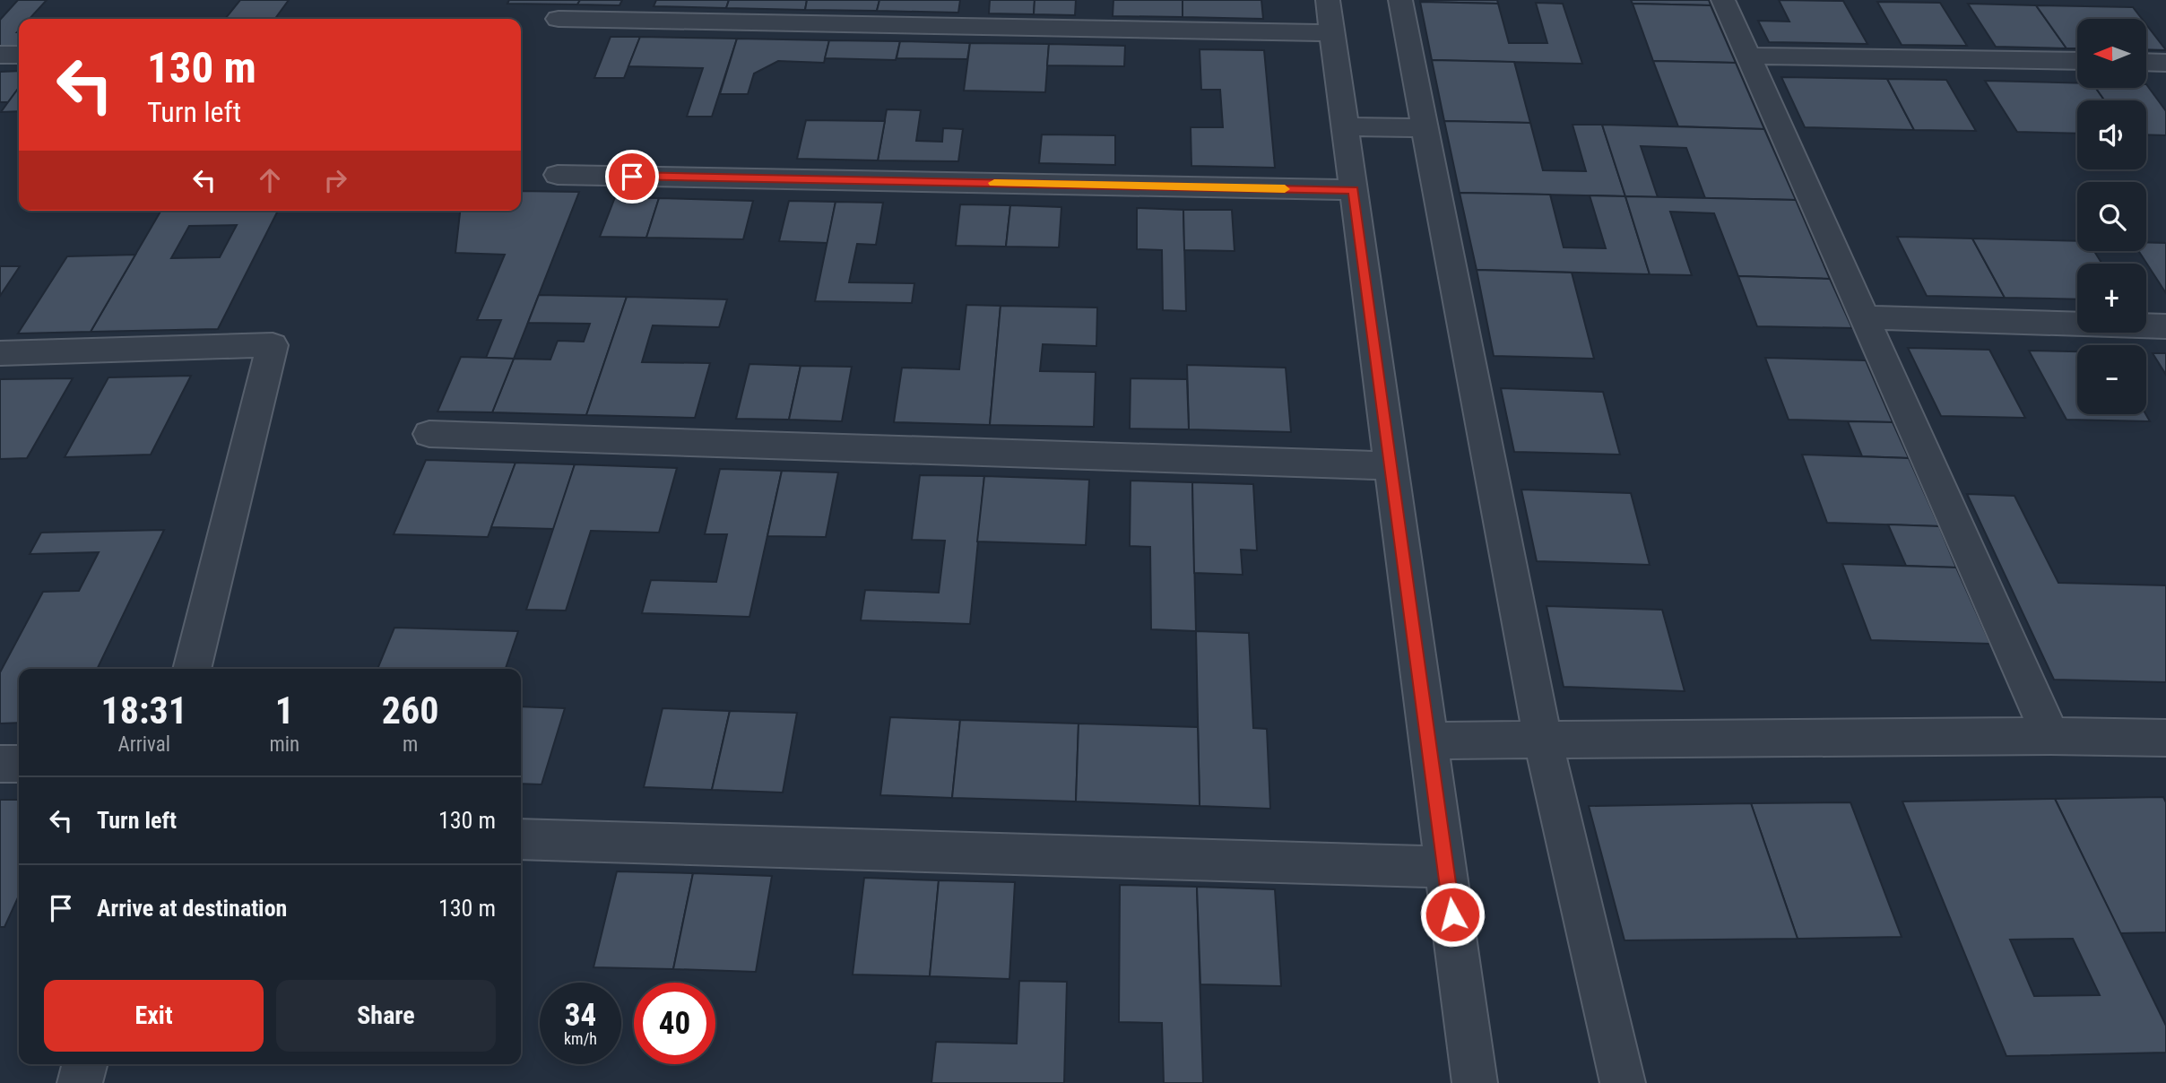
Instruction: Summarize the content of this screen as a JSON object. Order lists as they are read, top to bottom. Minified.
{"north":"left","page":{"map_buttons":["+","−"],"turn":["130 m","Turn left"],"eta":["18:31","Arrival","1","min","260","m"],"list":[{"name":"Turn left","value":"130 m"},{"name":"Arrive at destination","value":"130 m"}],"buttons":["Exit","Share"],"speed":"34 km/h","limit":"40"}}
